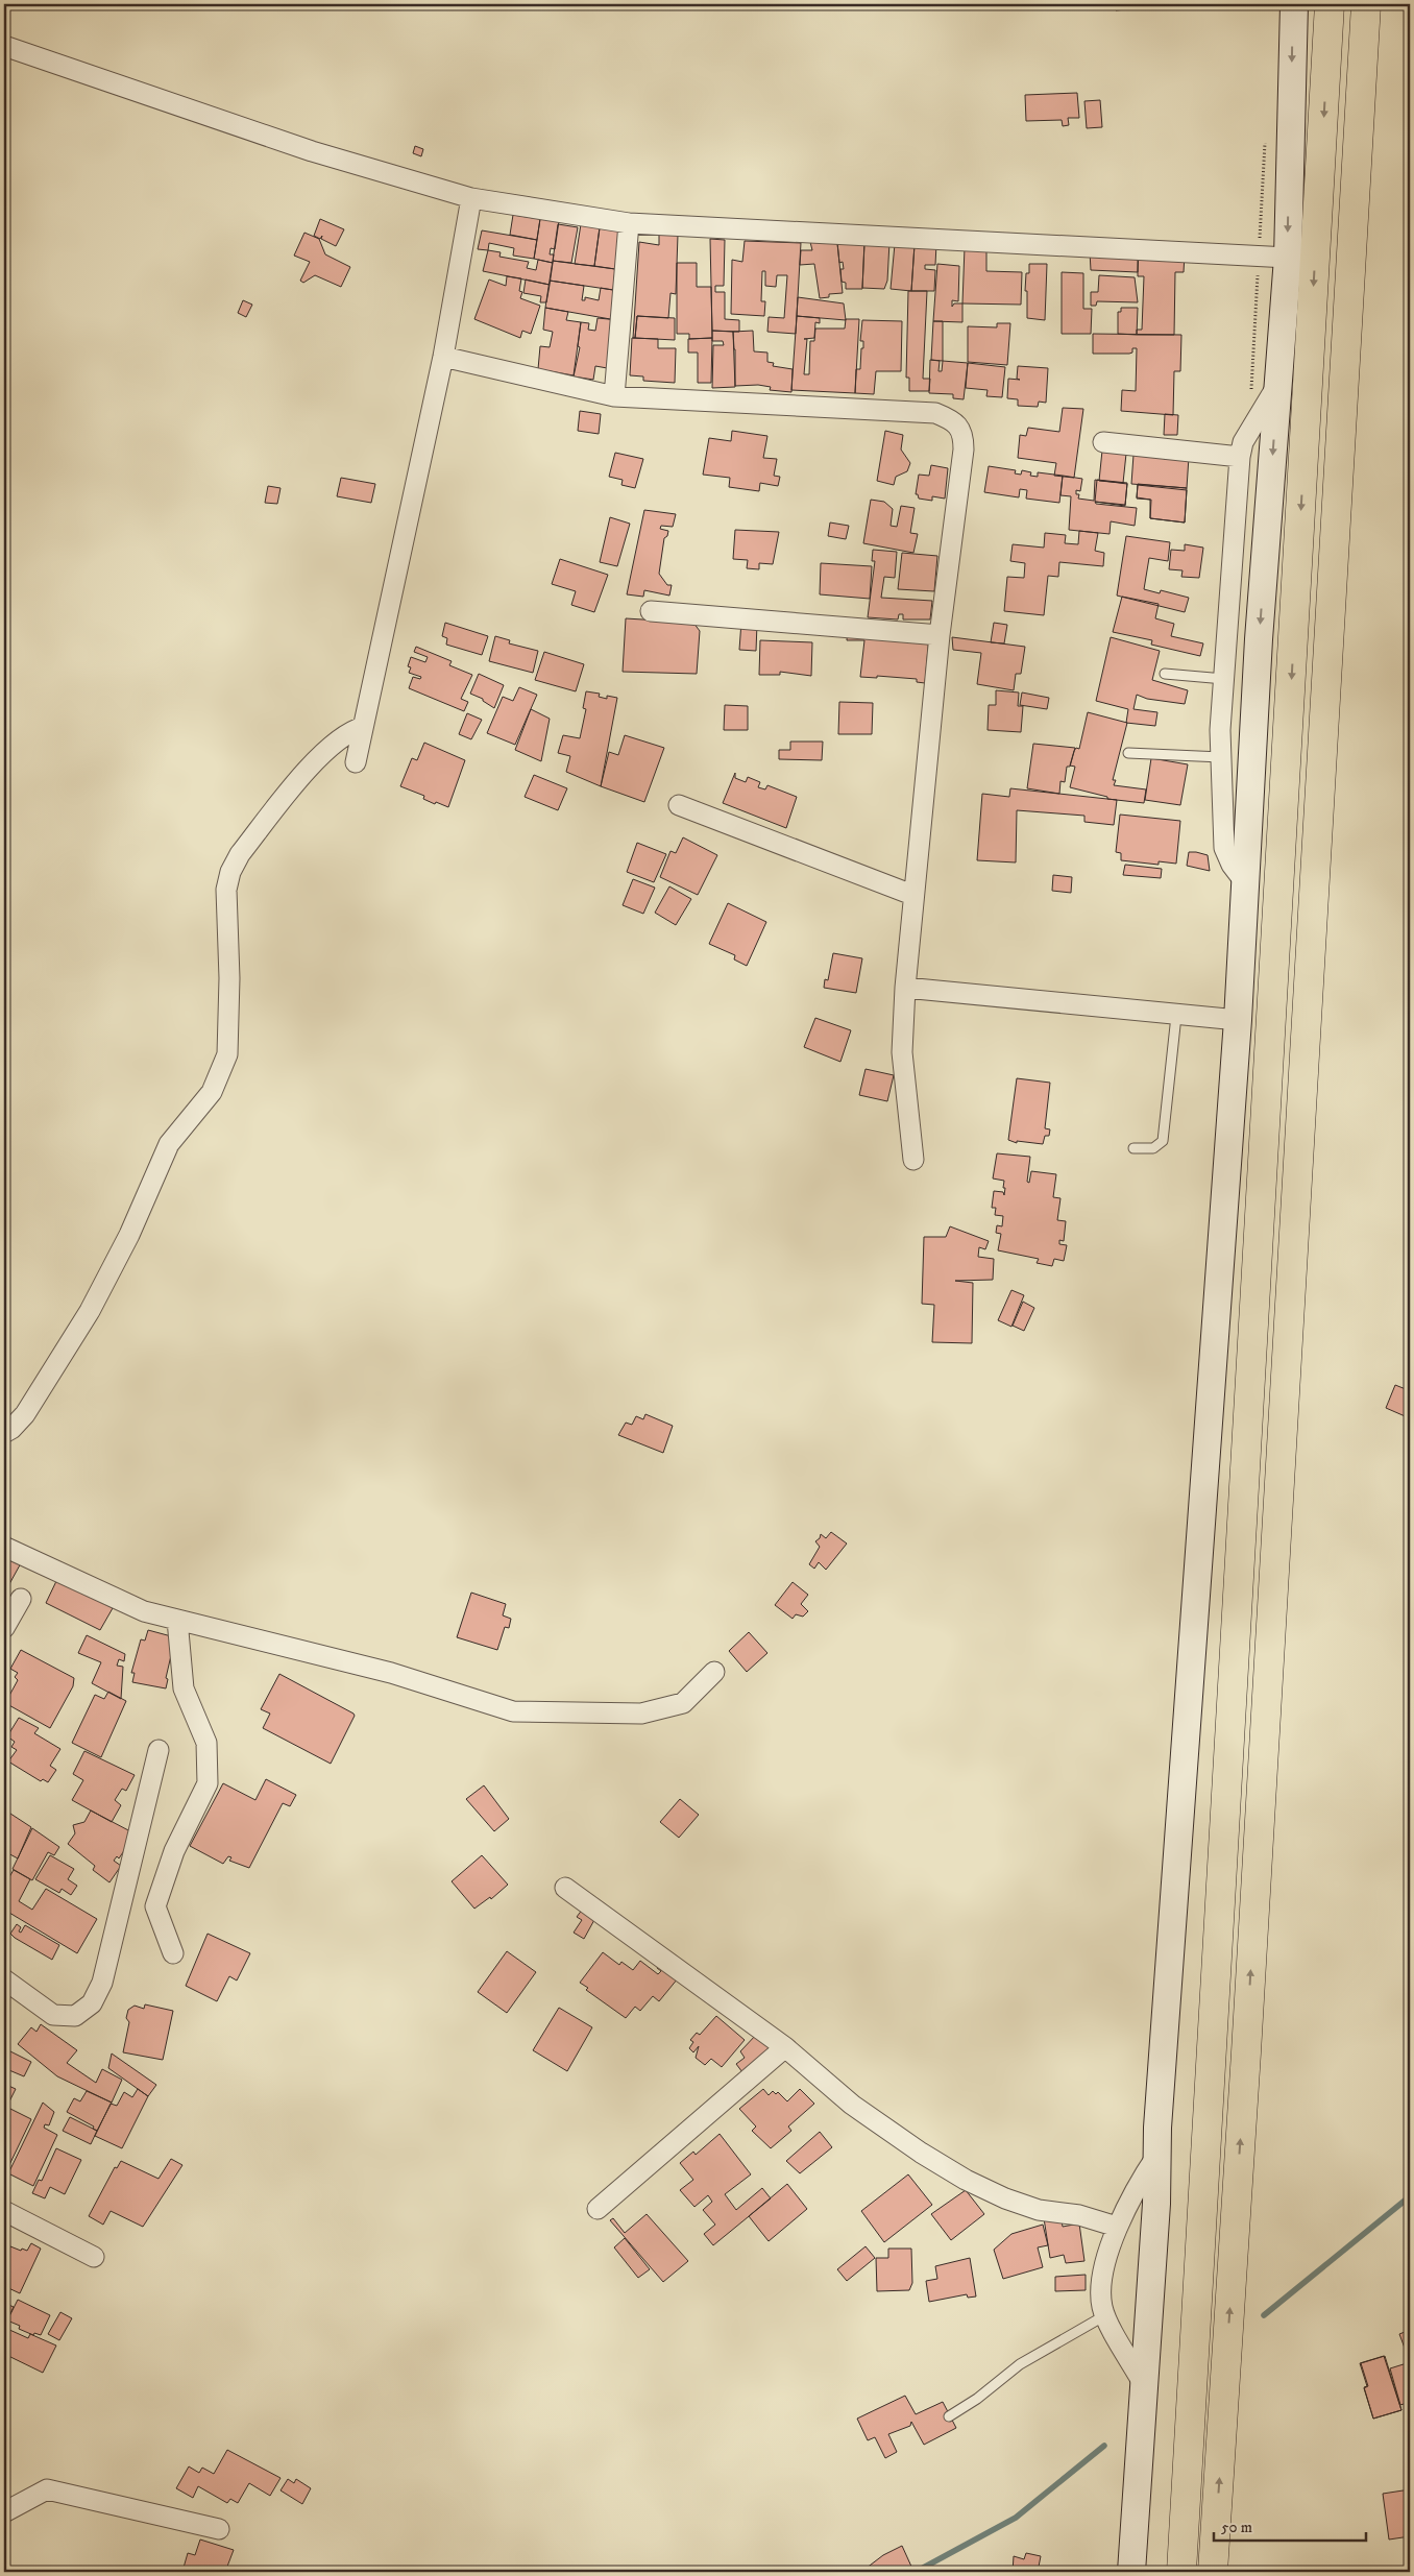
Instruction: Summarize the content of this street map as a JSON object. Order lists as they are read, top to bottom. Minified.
{"scale_bar":"50 m"}
